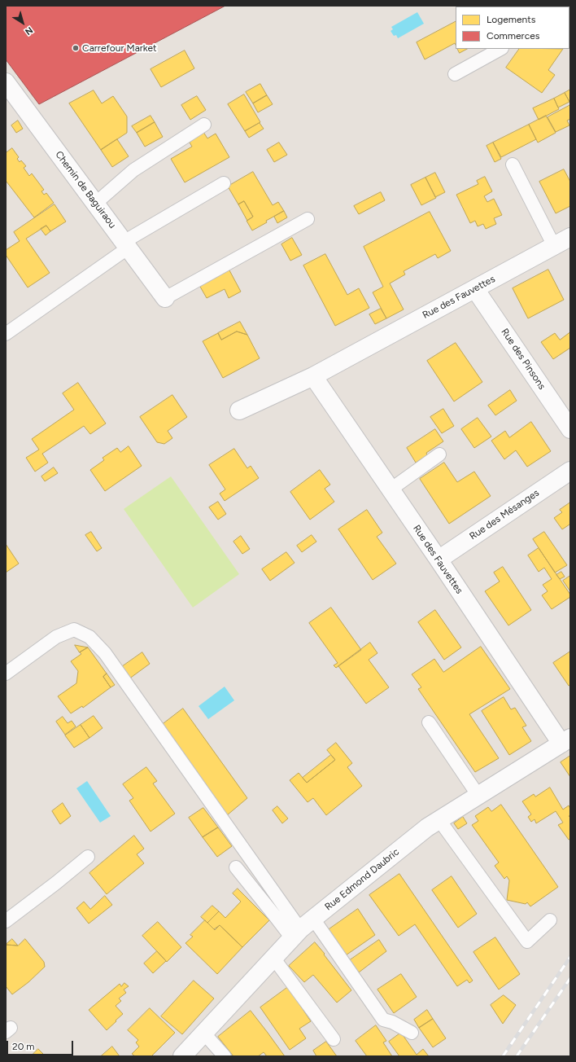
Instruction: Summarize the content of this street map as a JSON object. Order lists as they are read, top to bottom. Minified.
{"streets":{"street":["Chemin de Baguiraou","Rue des Fauvettes","Rue des Pinsons","Rue des Mésanges","Rue Edmond Daubric"]},"crossings":[["Rue des Fauvettes","Rue des Pinsons"],["Rue des Fauvettes","Rue des Mésanges"],["Rue des Fauvettes","Rue Edmond Daubric"]],"places":["Carrefour Market"],"legend":["Logements","Commerces"],"scale_bar":"20 m","north":"bottom right"}
